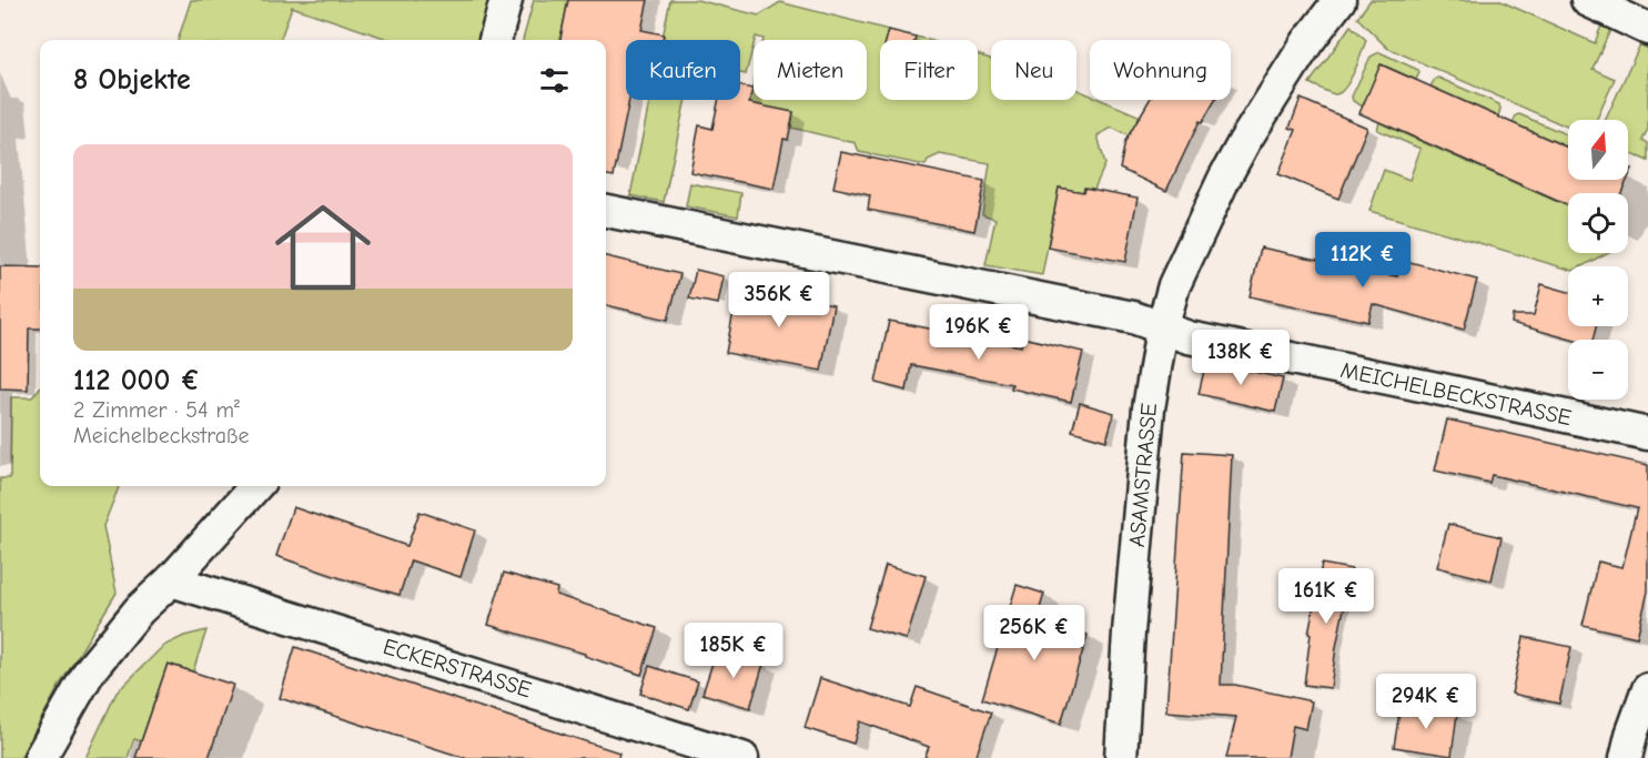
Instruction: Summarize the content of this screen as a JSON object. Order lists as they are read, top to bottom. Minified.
{"streets":{"street":["MEICHELBECKSTRASSE","ASAMSTRASSE","ECKERSTRASSE"]},"crossings":[["MEICHELBECKSTRASSE","ASAMSTRASSE"]],"north":"top","page":{"chip":["Kaufen","Mieten","Filter","Neu","Wohnung"],"heading":"8 Objekte","map_buttons":["+","−"],"list":[{"name":"112 000 €","note":"2 Zimmer · 54 m² · Meichelbeckstraße"}],"price":["112K €","356K €","196K €","138K €","161K €","256K €","185K €","294K €"]}}
